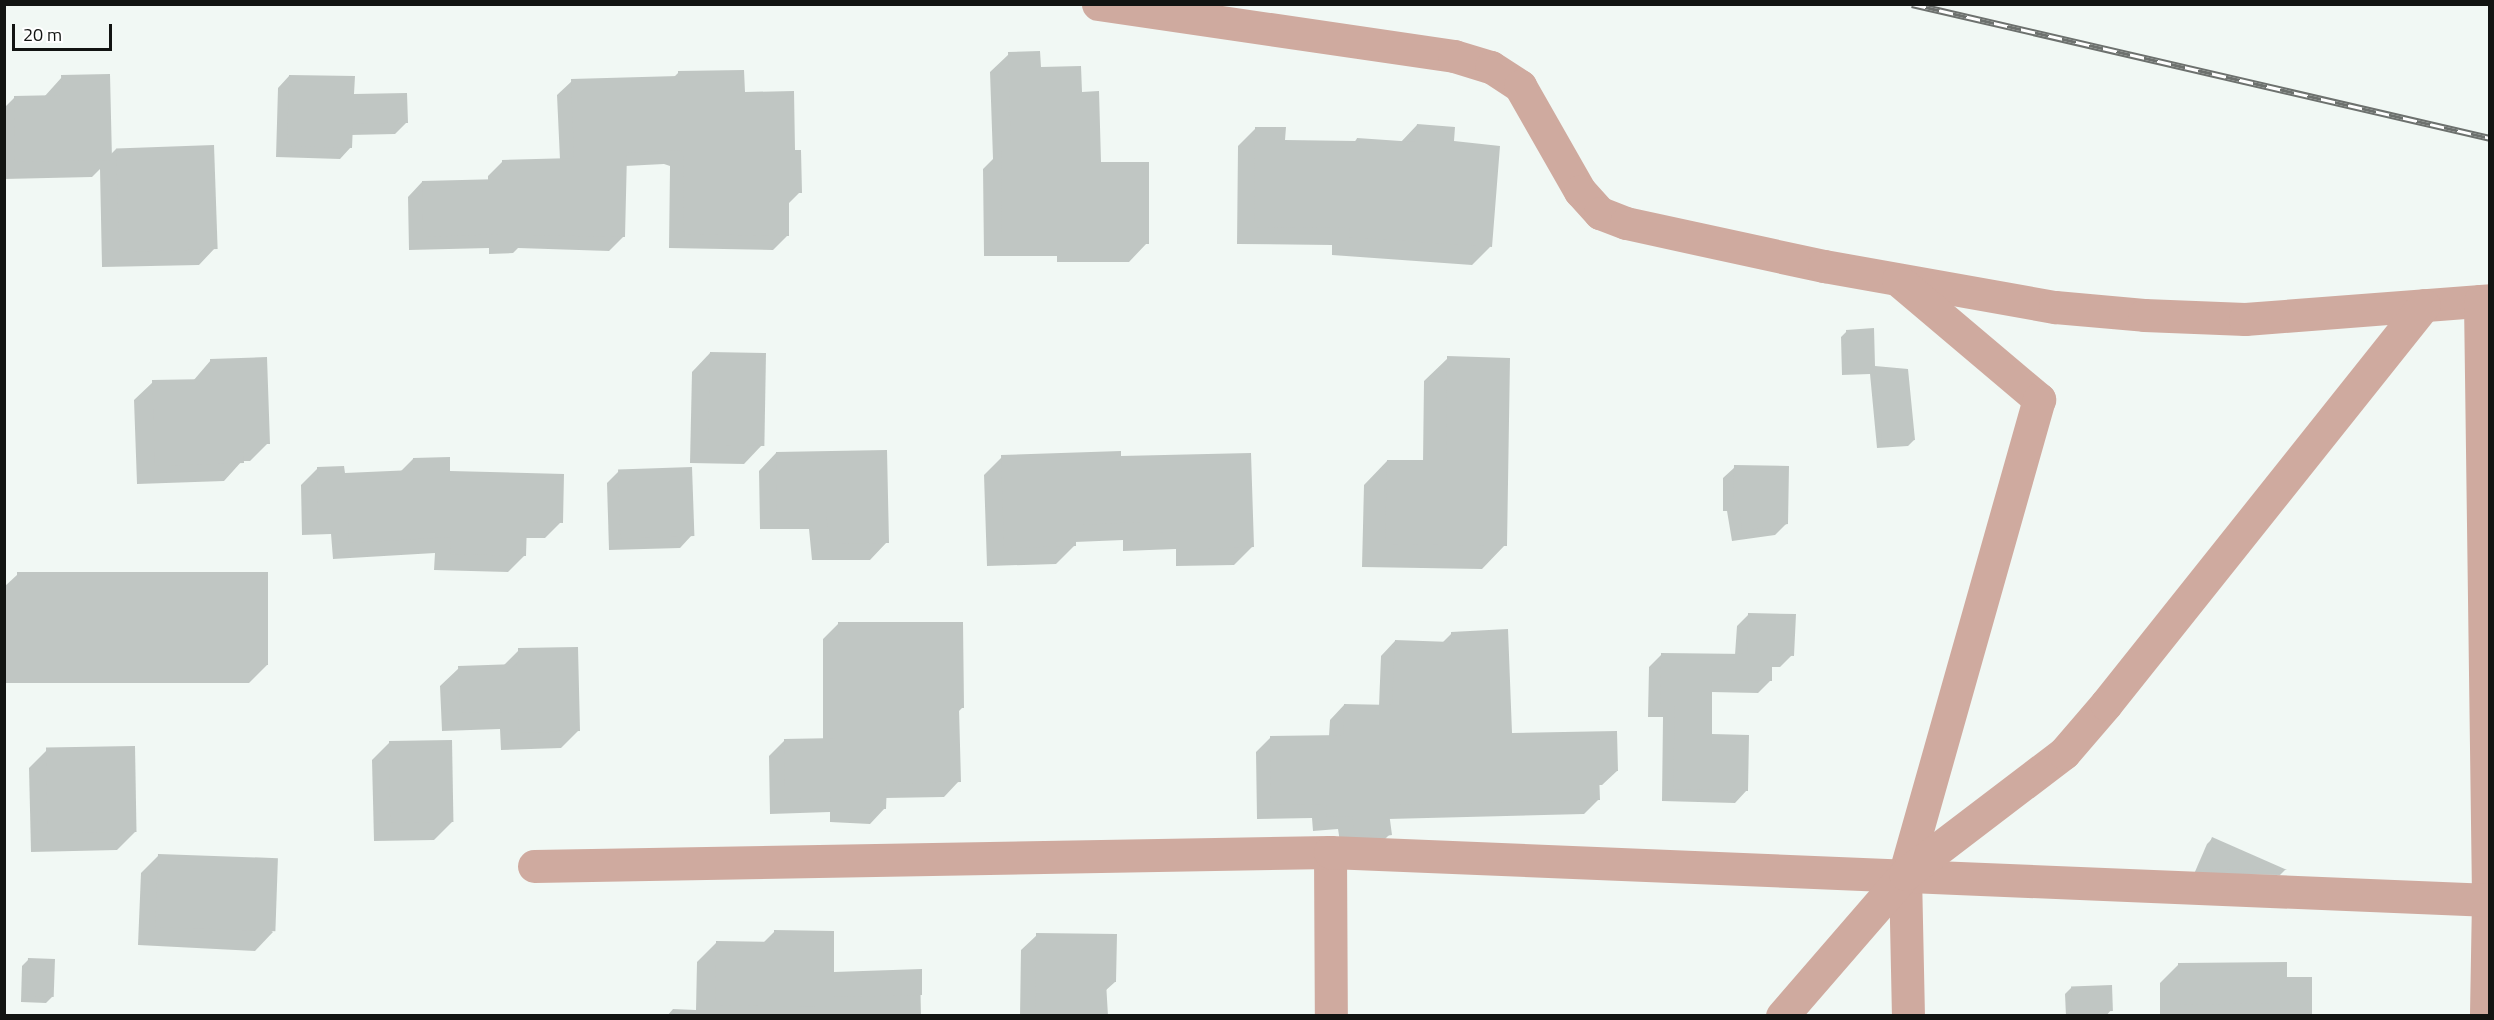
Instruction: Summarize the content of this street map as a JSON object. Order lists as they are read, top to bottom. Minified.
{"scale_bar":"20 m"}
